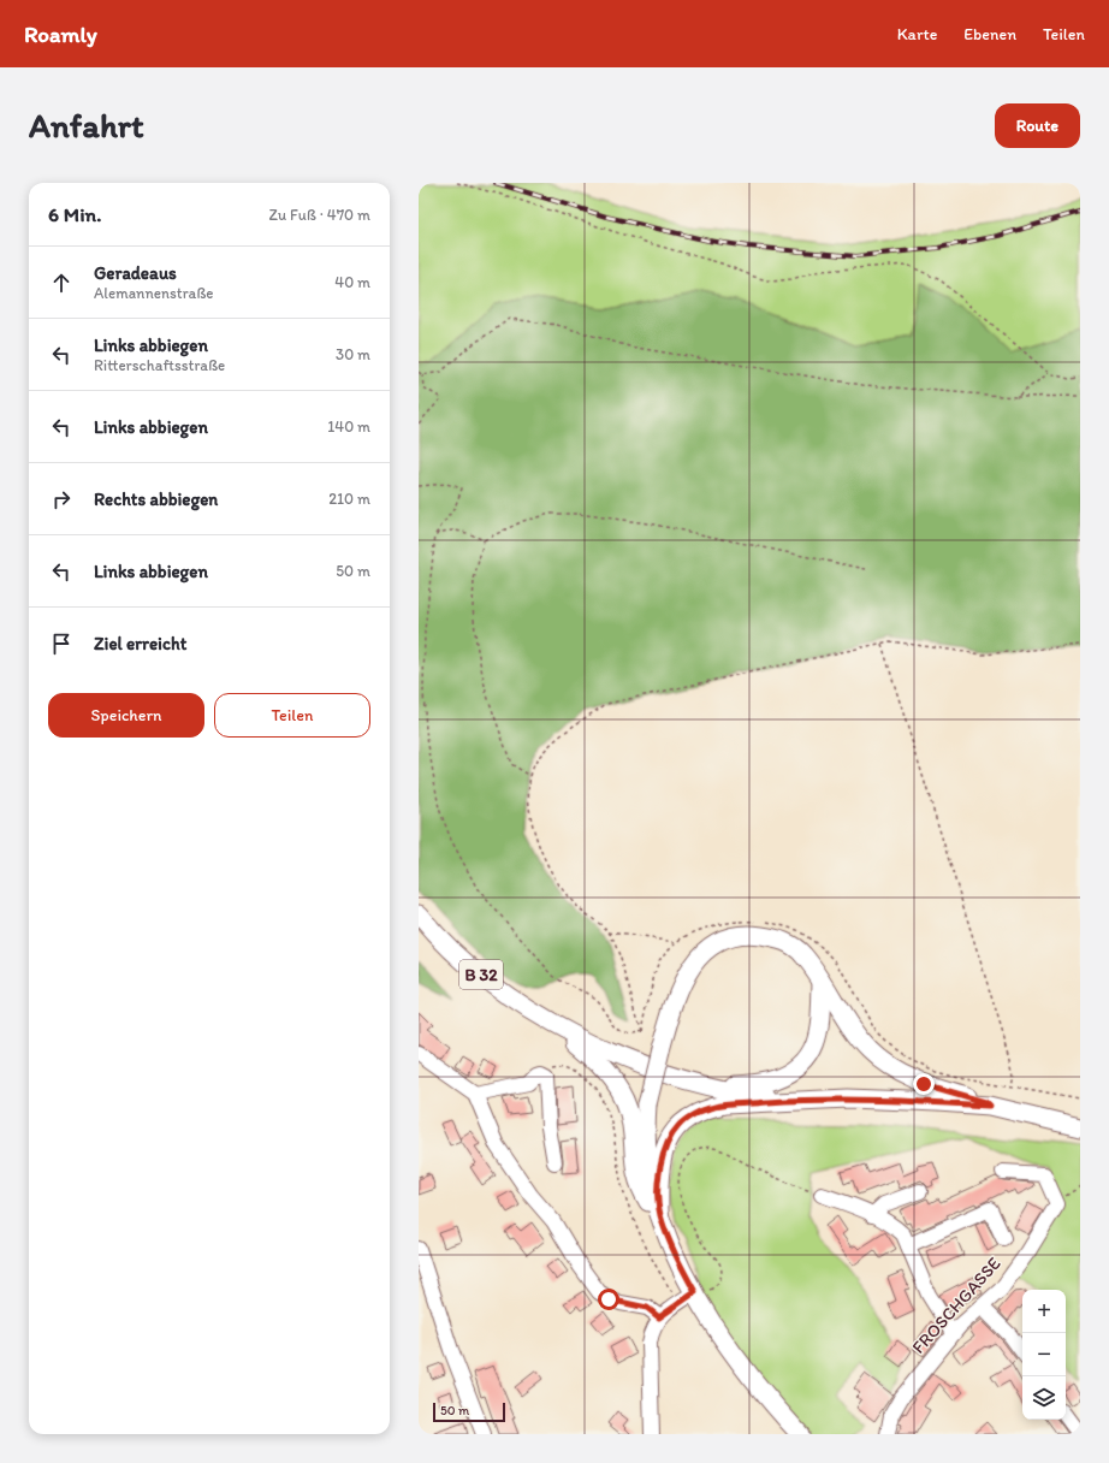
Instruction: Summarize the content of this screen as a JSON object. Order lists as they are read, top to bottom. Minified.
{"streets":{"main road":["B 32"],"street":["FROSCHGASSE"]},"scale_bar":"50 m","page":{"header":"Roamly","nav":["Karte","Ebenen","Teilen"],"buttons":["Route",["Speichern","Teilen"]],"title":"Anfahrt","heading":["6 Min.","Zu Fuß · 470 m"],"list":[["Geradeaus","Alemannenstraße","40 m"],["Links abbiegen","Ritterschaftsstraße","30 m"],["Links abbiegen","140 m"],["Rechts abbiegen","210 m"],["Links abbiegen","50 m"],"Ziel erreicht"],"map_buttons":["+","−"],"scale":"50 m"}}
